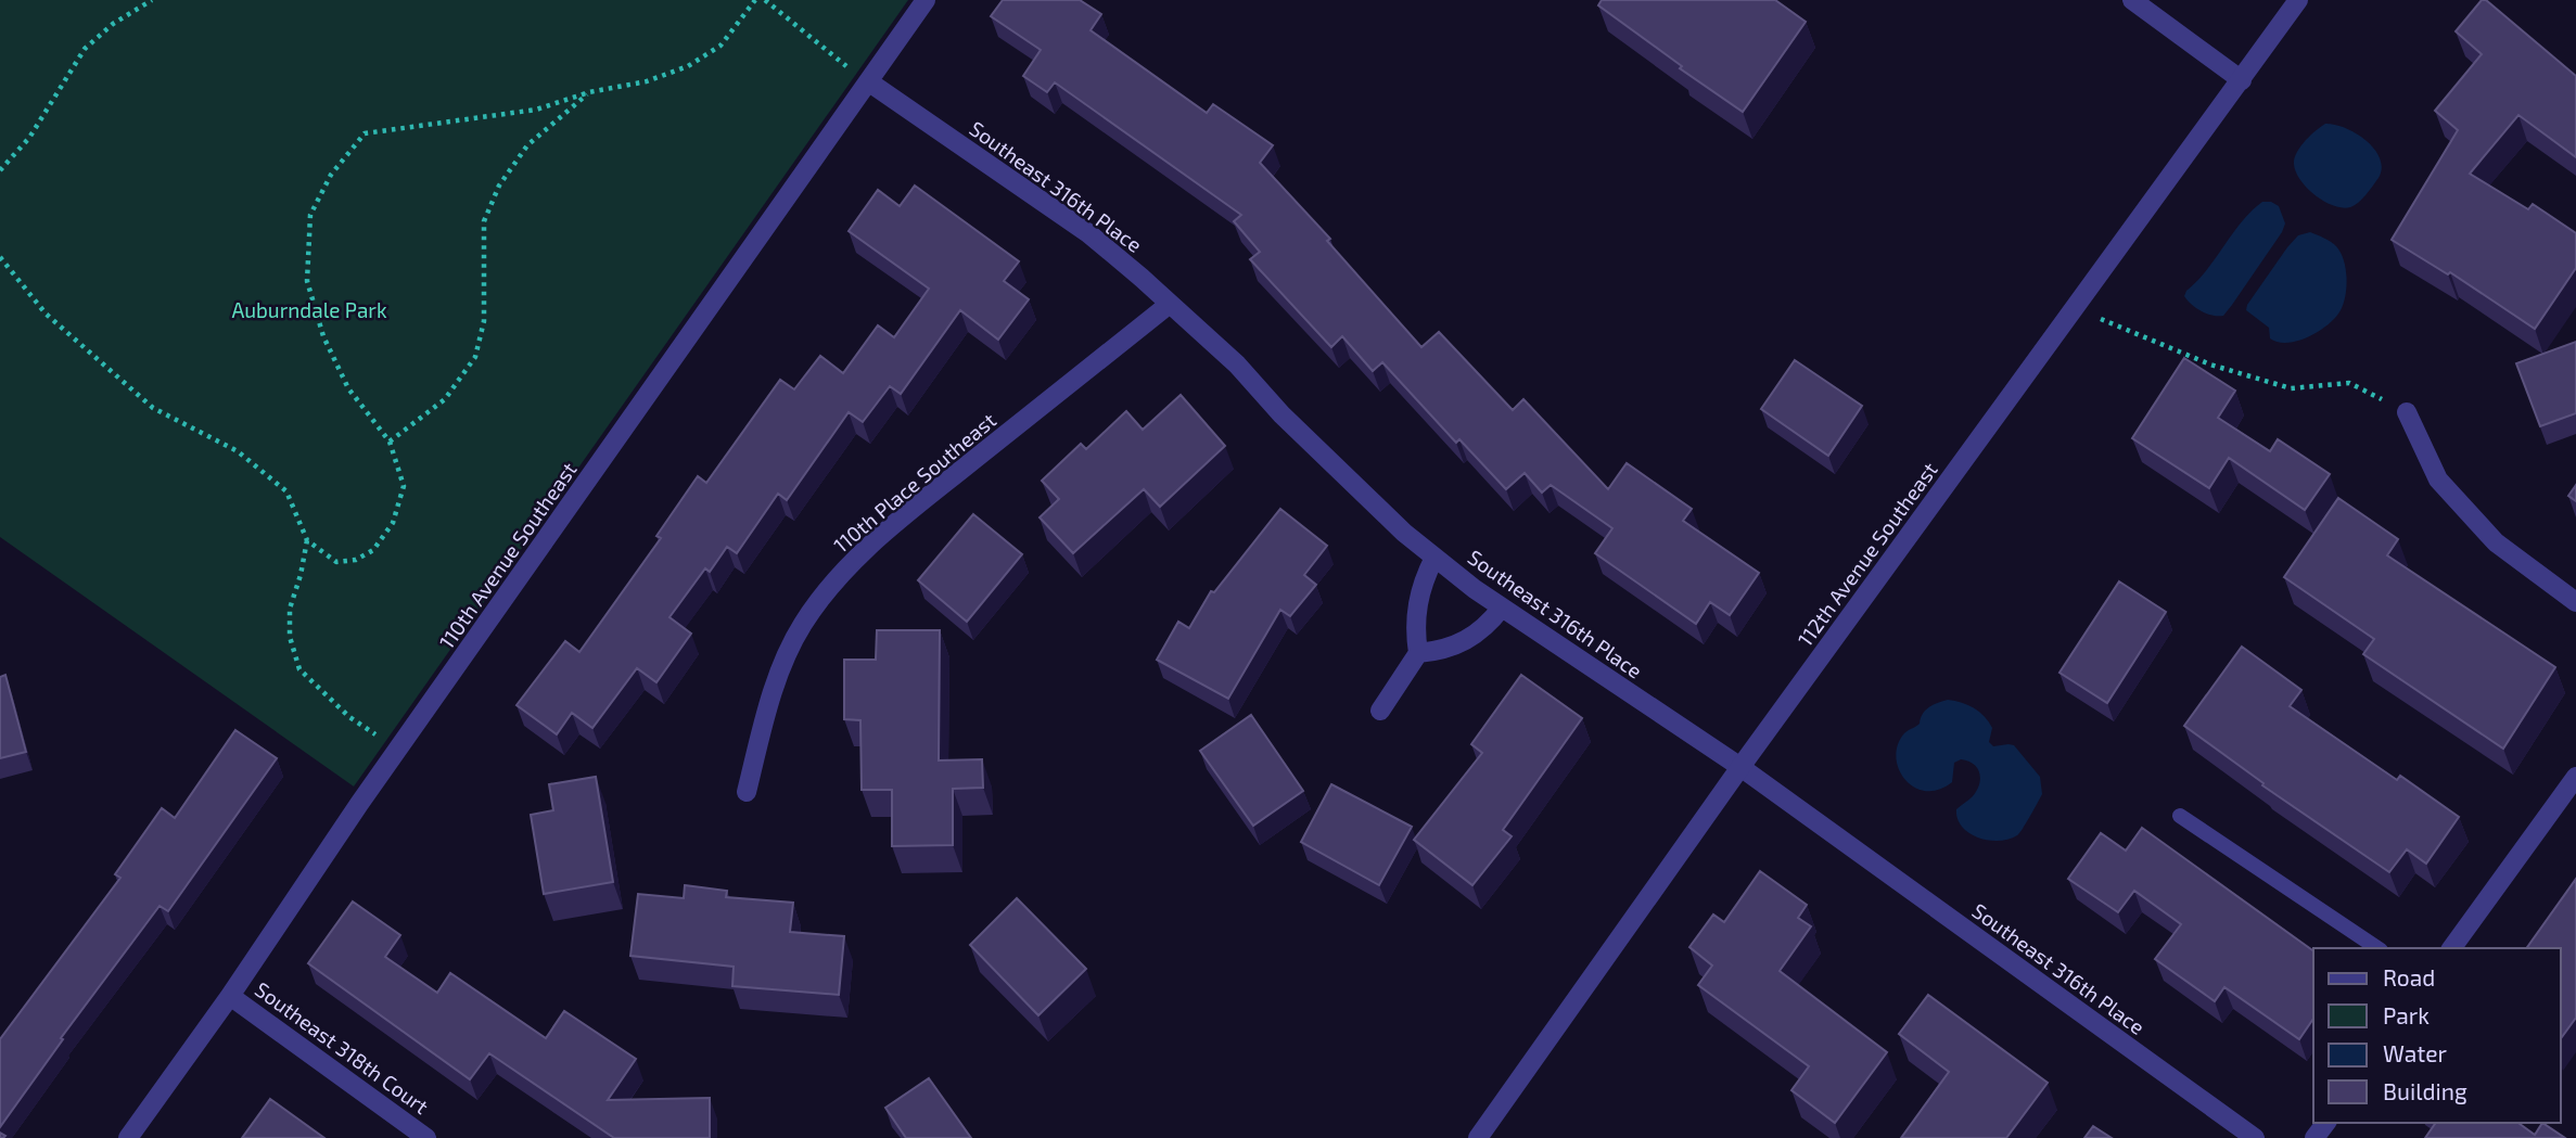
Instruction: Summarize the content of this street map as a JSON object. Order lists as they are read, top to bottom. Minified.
{"streets":{"street":["Southeast 316th Place","110th Place Southeast","112th Avenue Southeast","110th Avenue Southeast","Southeast 318th Court"]},"crossings":[["Southeast 316th Place","110th Place Southeast"],["Southeast 316th Place","112th Avenue Southeast"],["Southeast 316th Place","110th Avenue Southeast"],["110th Avenue Southeast","Southeast 318th Court"]],"parks":["Auburndale Park"],"legend":["Road","Park","Water","Building"]}
